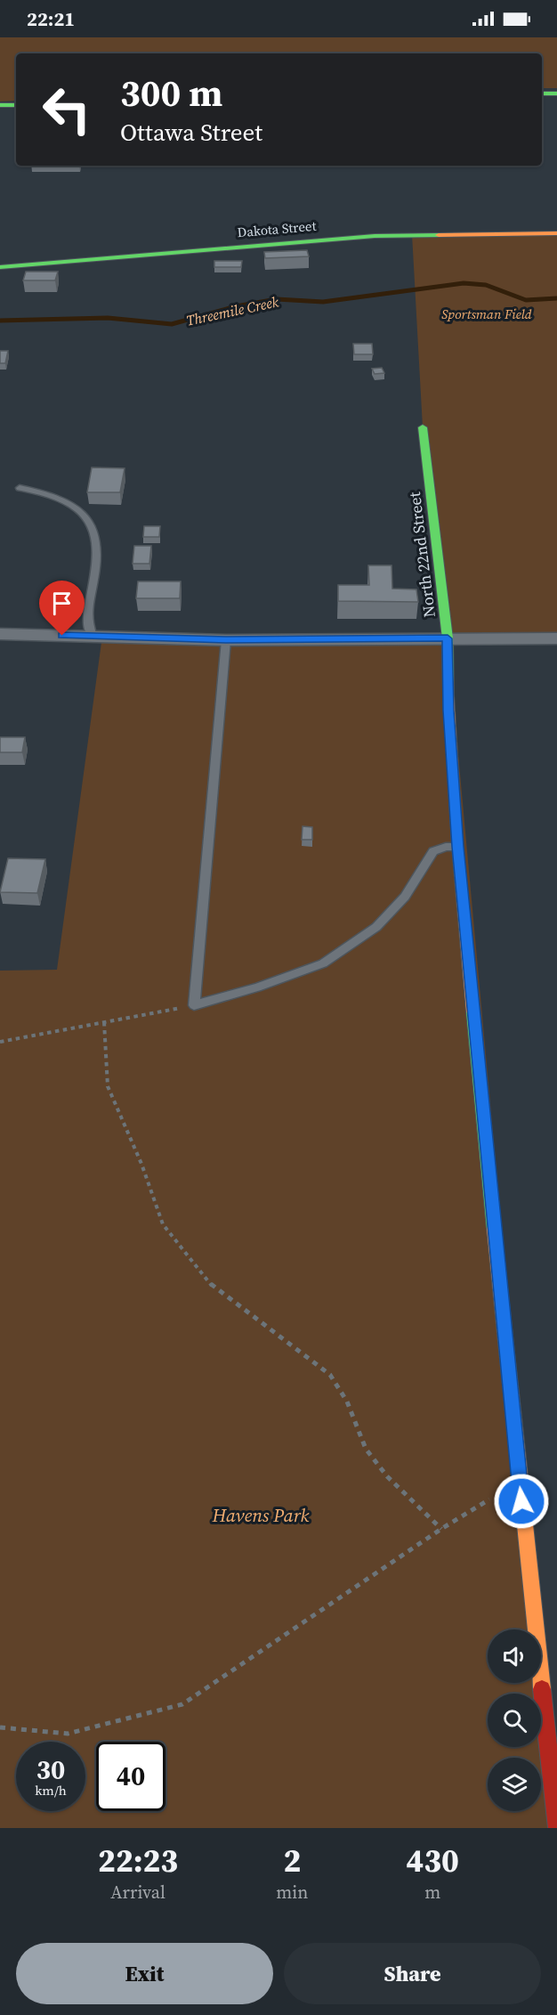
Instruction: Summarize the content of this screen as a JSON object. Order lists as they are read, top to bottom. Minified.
{"streets":{"street":["Dakota Street","North 22nd Street"]},"water":["Threemile Creek"],"parks":["Sportsman Field","Havens Park"],"page":{"status":"22:21","turn":["300 m","Ottawa Street"],"speed":"30 km/h","limit":"40","eta":["22:23","Arrival","2","min","430","m"],"buttons":["Exit","Share"]}}
